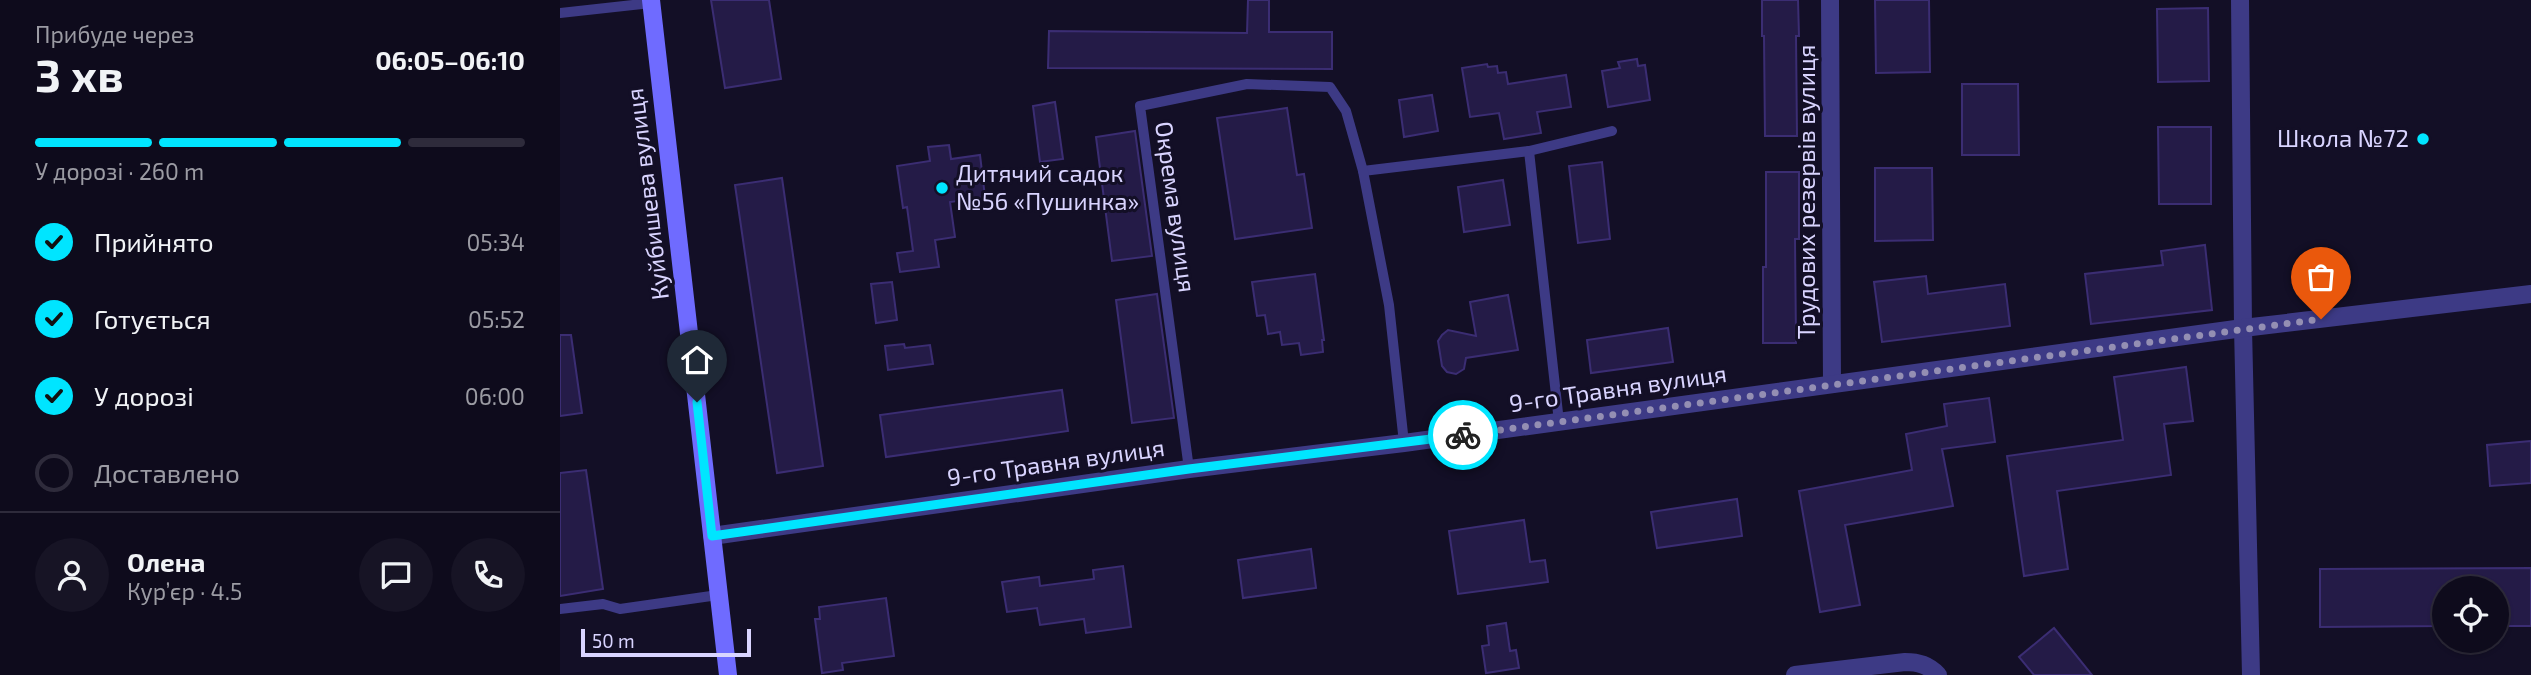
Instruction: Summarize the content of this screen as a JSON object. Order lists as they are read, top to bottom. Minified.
{"streets":{"main road":["Куйбишева вулиця"],"street":["Трудових резервів вулиця","9-го Травня вулиця"],"lane":["Окрема вулиця"]},"crossings":[["Трудових резервів вулиця","9-го Травня вулиця"],["Куйбишева вулиця","9-го Травня вулиця"],["Окрема вулиця","9-го Травня вулиця"]],"places":["Школа №72","Дитячий садок №56 «Пушинка»"],"scale_bar":"50 m","page":{"heading":["3 хв","Прибуде через","06:05–06:10"],"panel":["Олена","Кур’єр · 4.5"],"bar":"У дорозі · 260 m","list":[["Прийнято","05:34"],["Готується","05:52"],["У дорозі","06:00"],"Доставлено"],"scale":"50 m"}}
